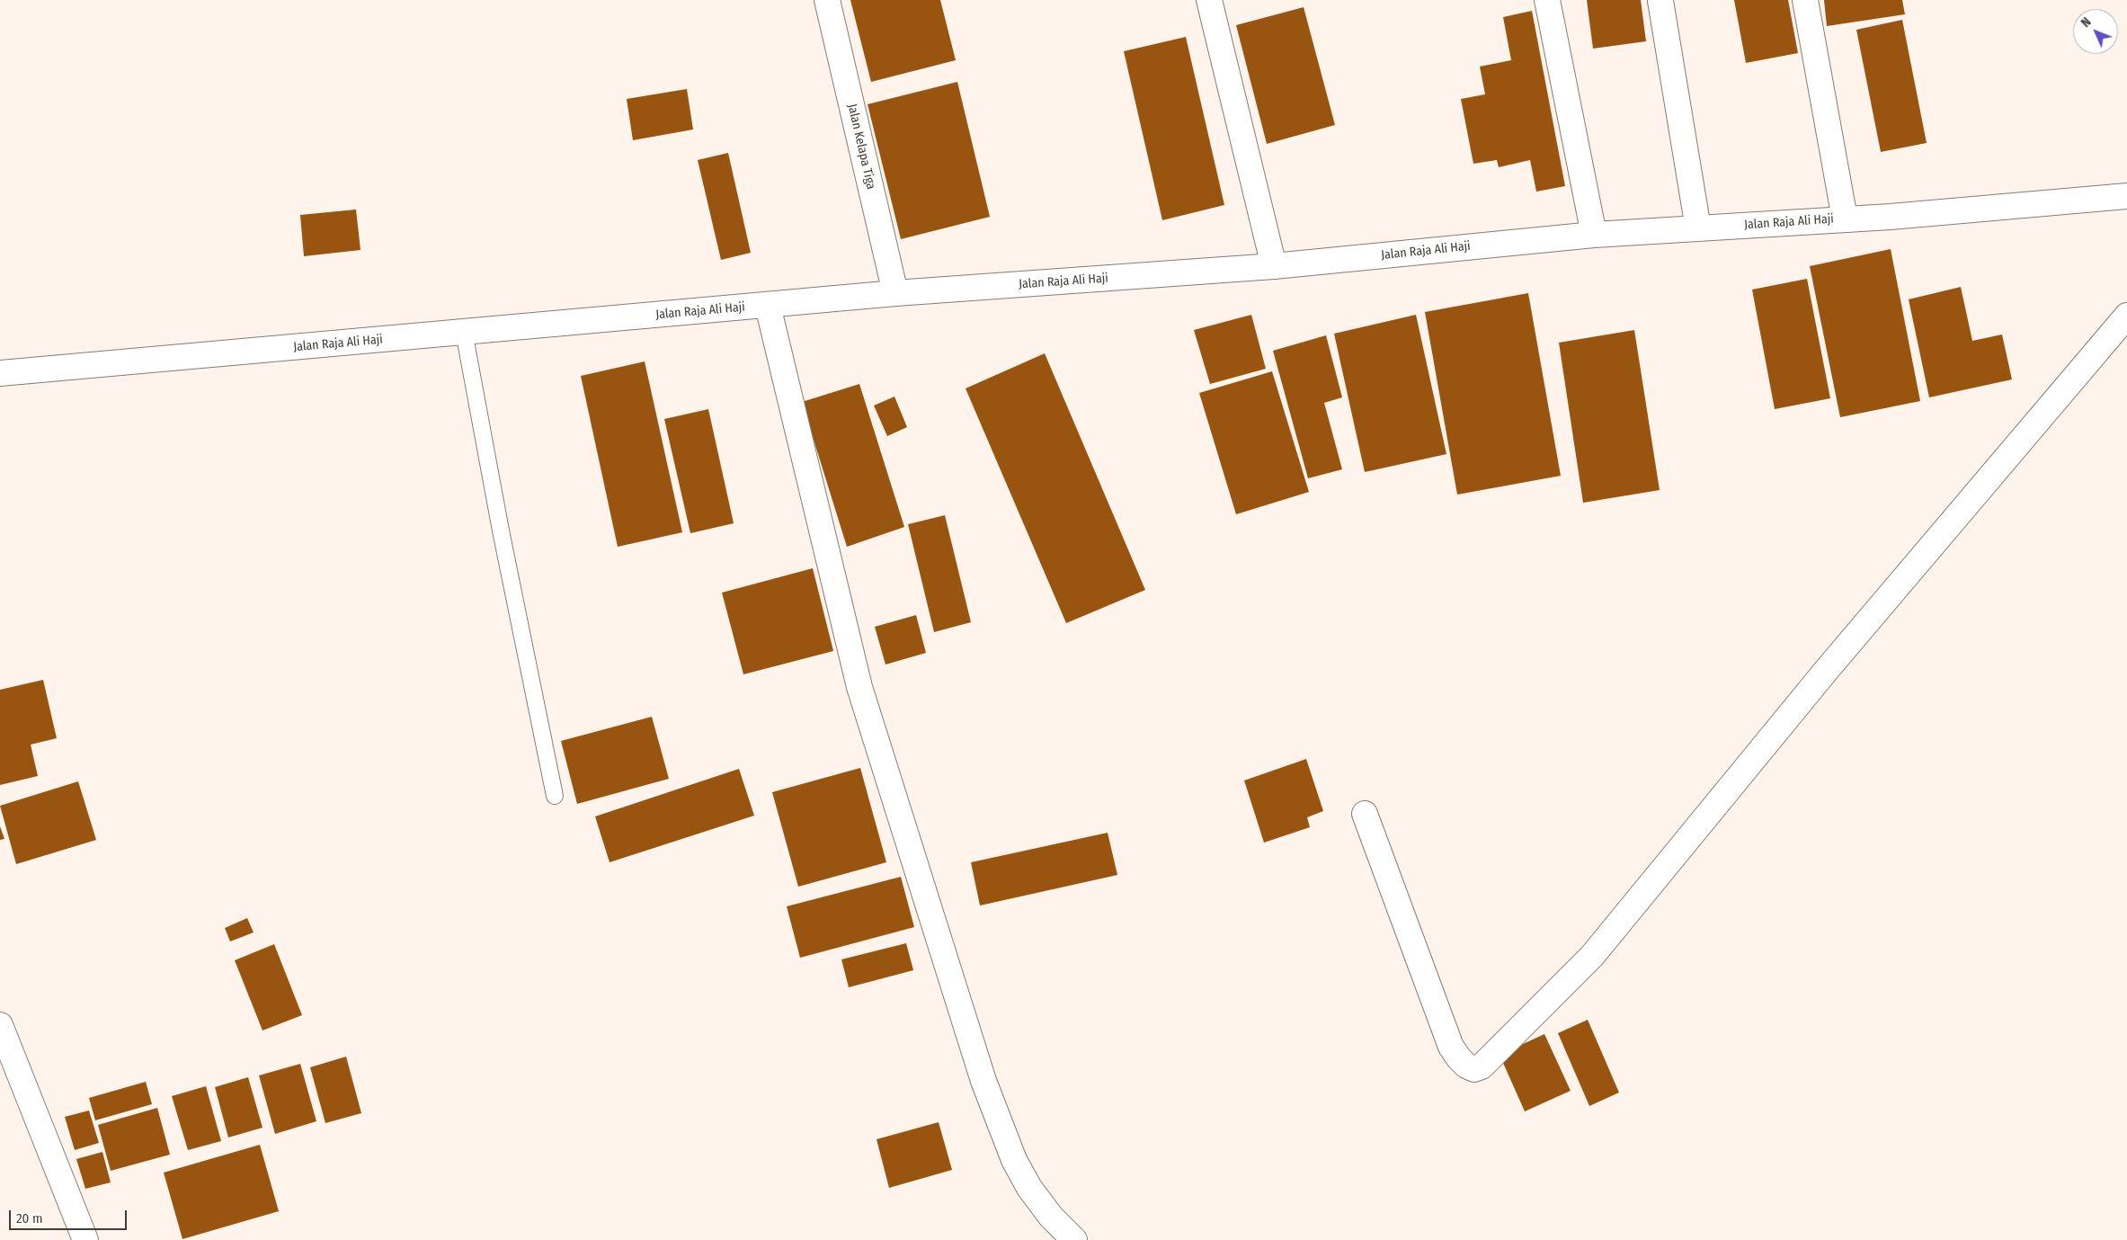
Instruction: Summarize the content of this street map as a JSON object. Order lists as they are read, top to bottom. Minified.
{"streets":{"street":["Jalan Kelapa Tiga","Jalan Raja Ali Haji"]},"crossings":[["Jalan Kelapa Tiga","Jalan Raja Ali Haji"]],"scale_bar":"20 m","north":"top left"}
